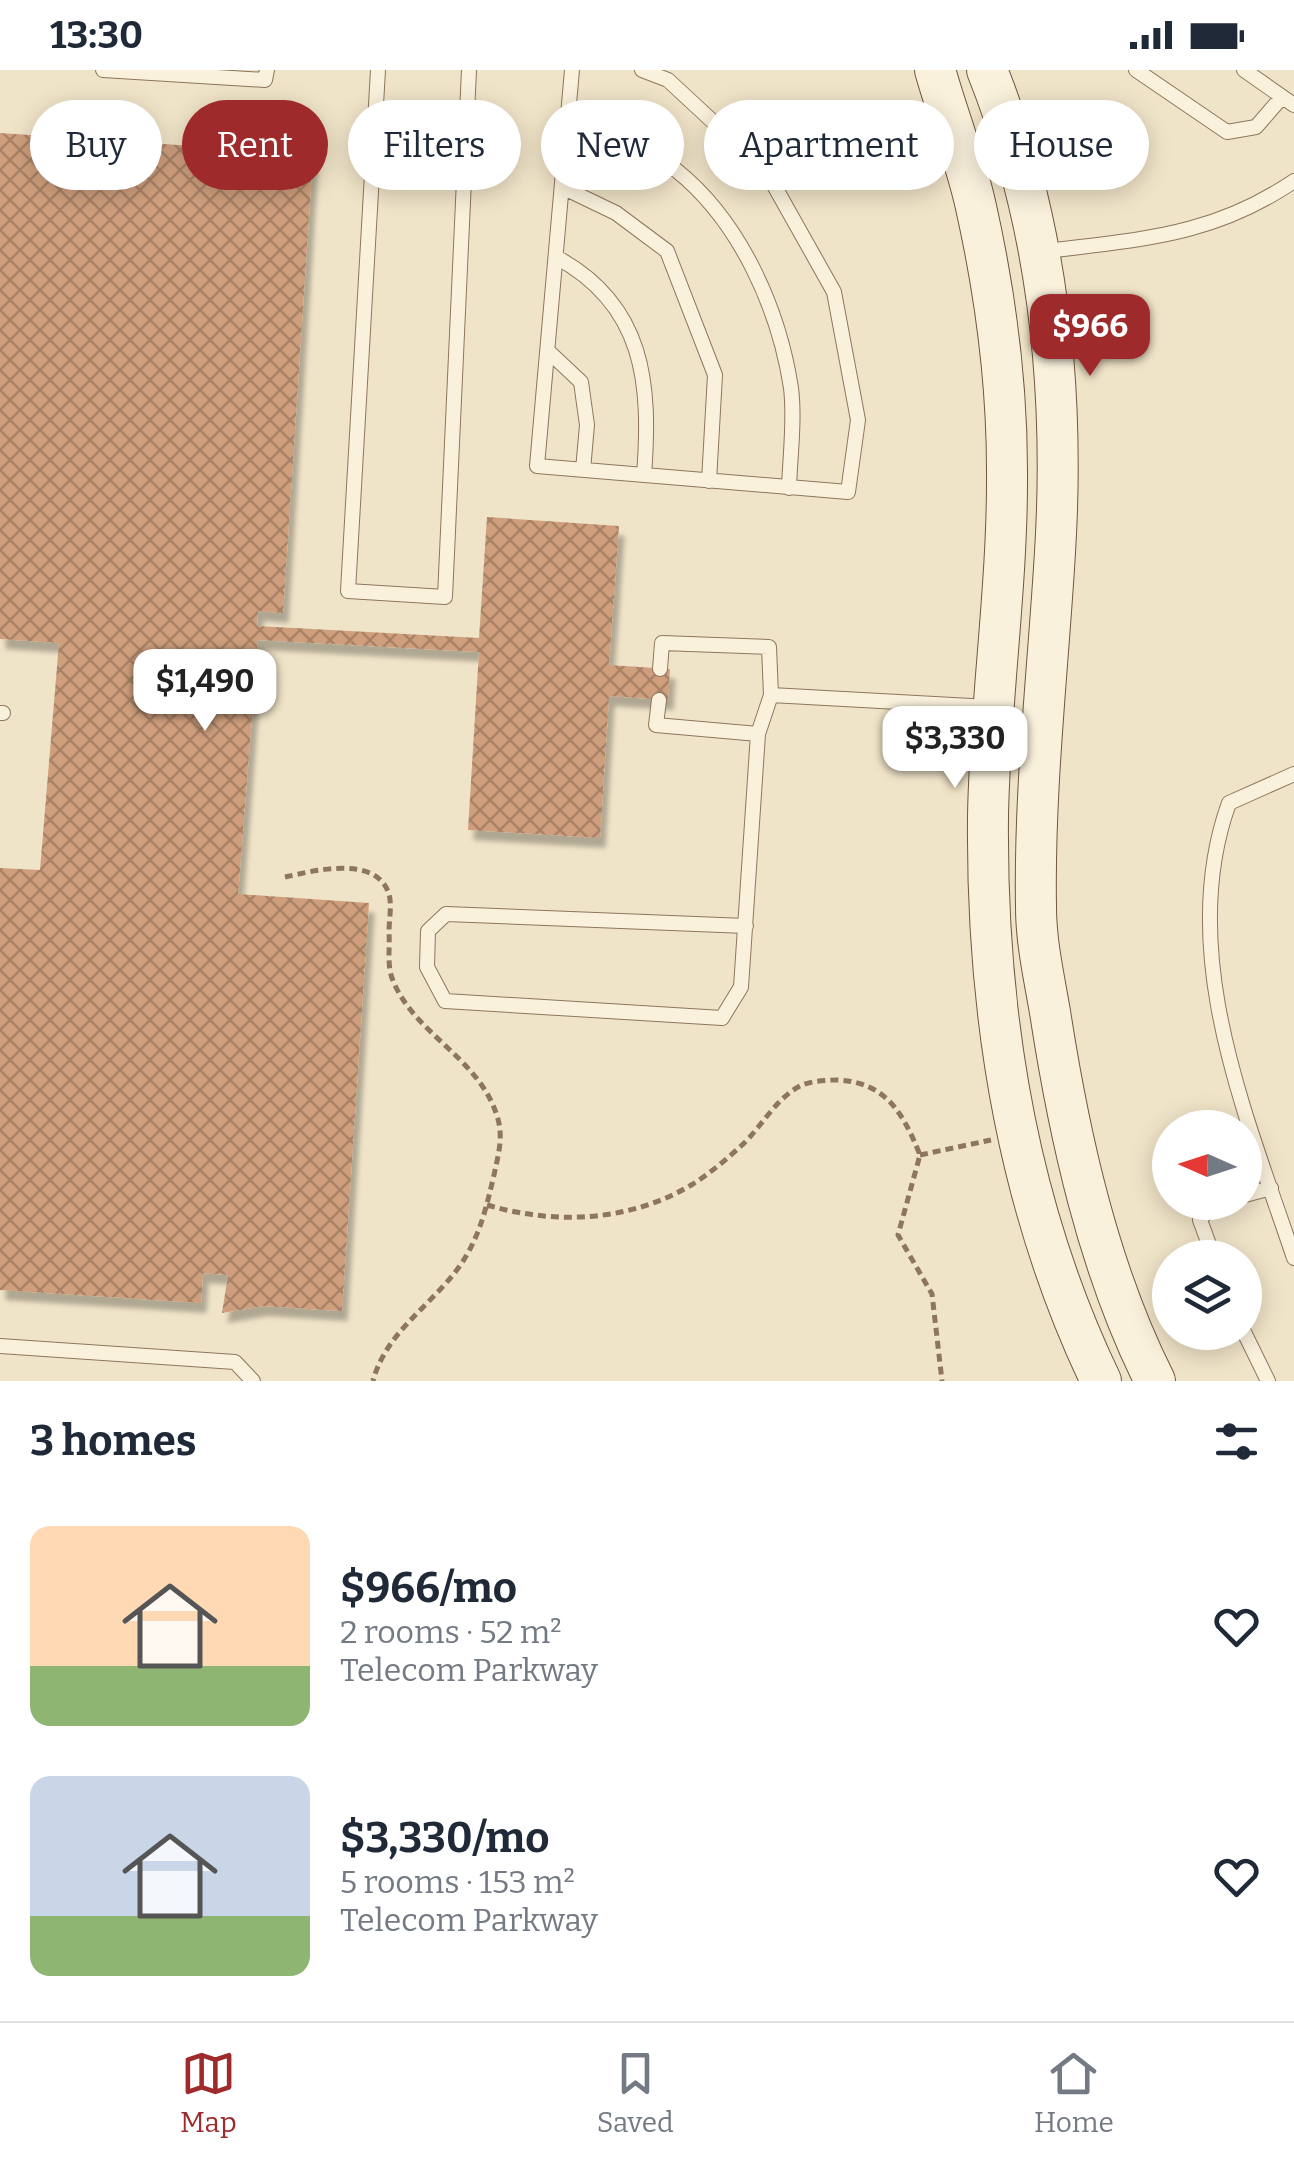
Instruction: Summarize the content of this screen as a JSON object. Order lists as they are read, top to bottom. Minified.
{"north":"left","page":{"status":"13:30","chip":["Buy","Rent","Filters","New","Apartment","House"],"price":["$966","$1,490","$3,330"],"heading":"3 homes","list":[{"name":"$966/mo","note":"2 rooms · 52 m² · Telecom Parkway"},{"name":"$3,330/mo","note":"5 rooms · 153 m² · Telecom Parkway"}],"tabs":["Map","Saved","Home"]}}
